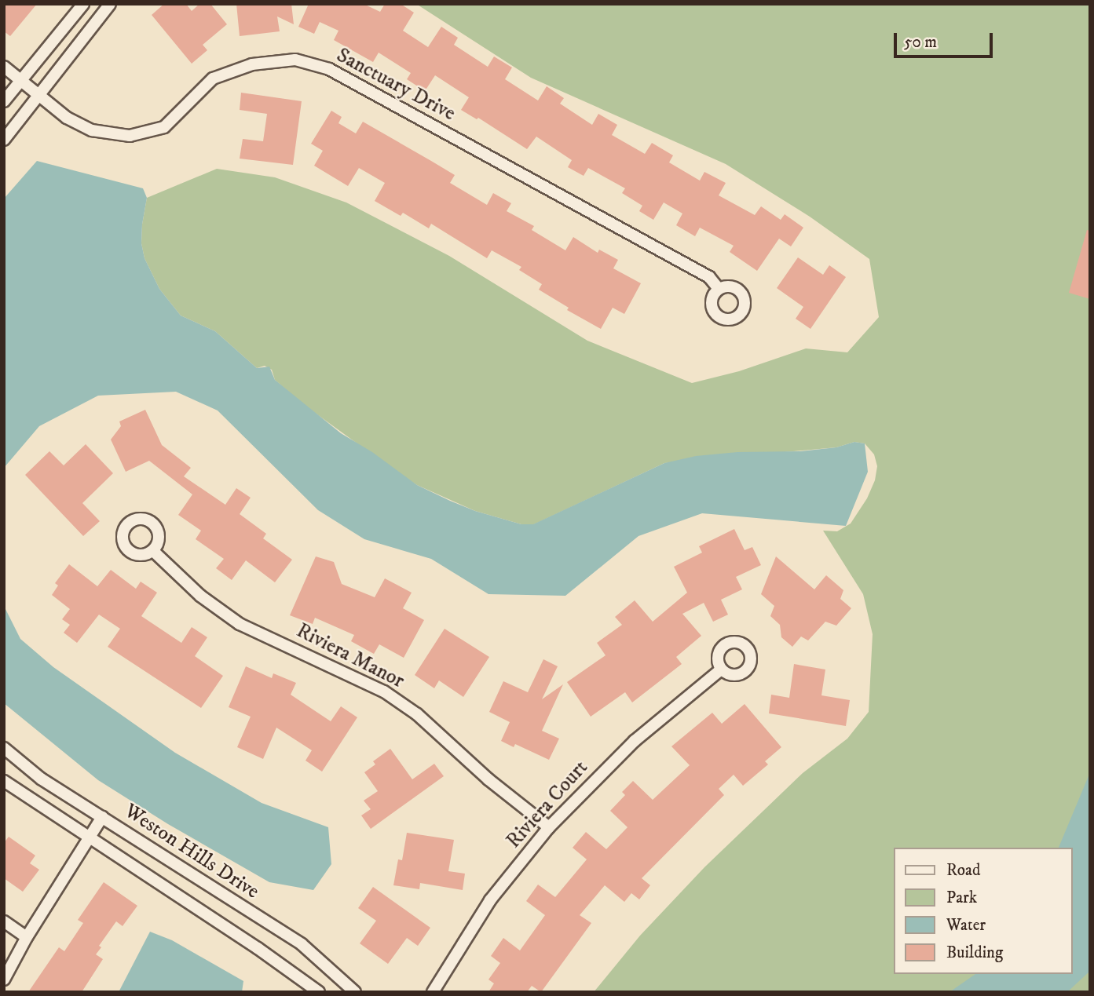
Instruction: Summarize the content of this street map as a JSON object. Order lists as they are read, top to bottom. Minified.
{"streets":{"street":["Sanctuary Drive","Riviera Manor","Riviera Court","Weston Hills Drive"]},"crossings":[["Riviera Manor","Riviera Court"]],"legend":["Road","Park","Water","Building"],"scale_bar":"50 m"}
